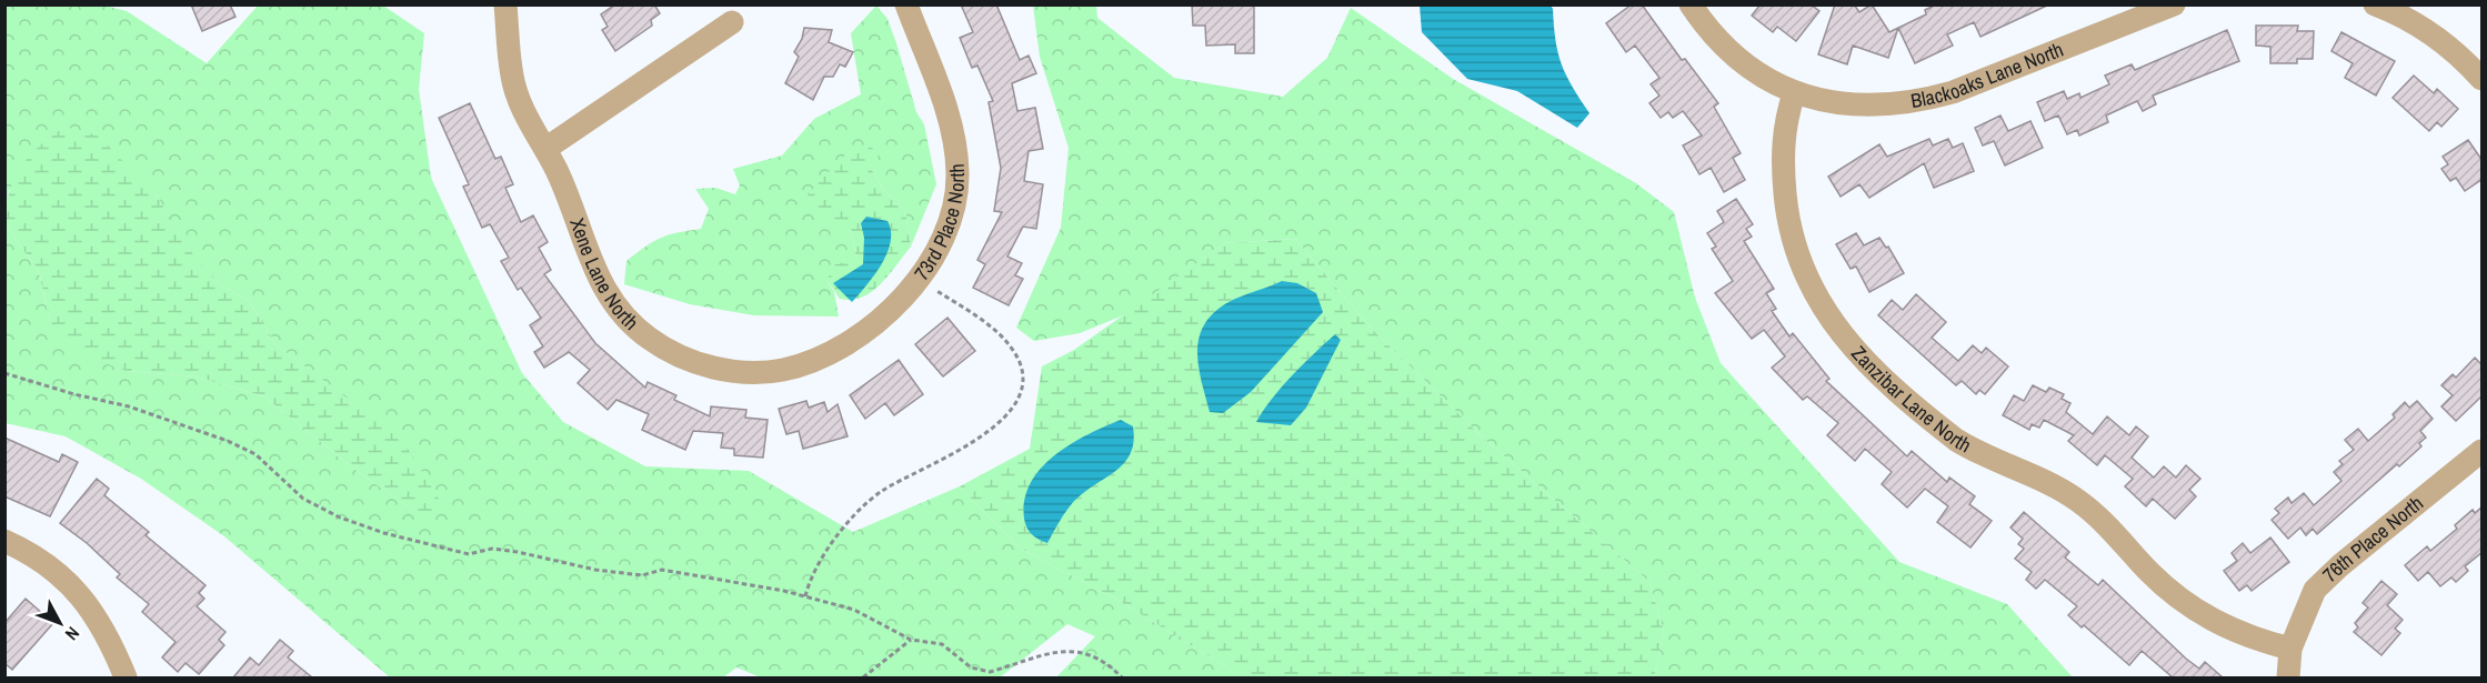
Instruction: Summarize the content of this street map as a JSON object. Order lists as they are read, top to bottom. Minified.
{"streets":{"street":["Blackoaks Lane North","73rd Place North","Xene Lane North","Zanzibar Lane North","76th Place North"]},"crossings":[["Blackoaks Lane North","Zanzibar Lane North"],["73rd Place North","Xene Lane North"],["Zanzibar Lane North","76th Place North"]],"north":"bottom right"}
